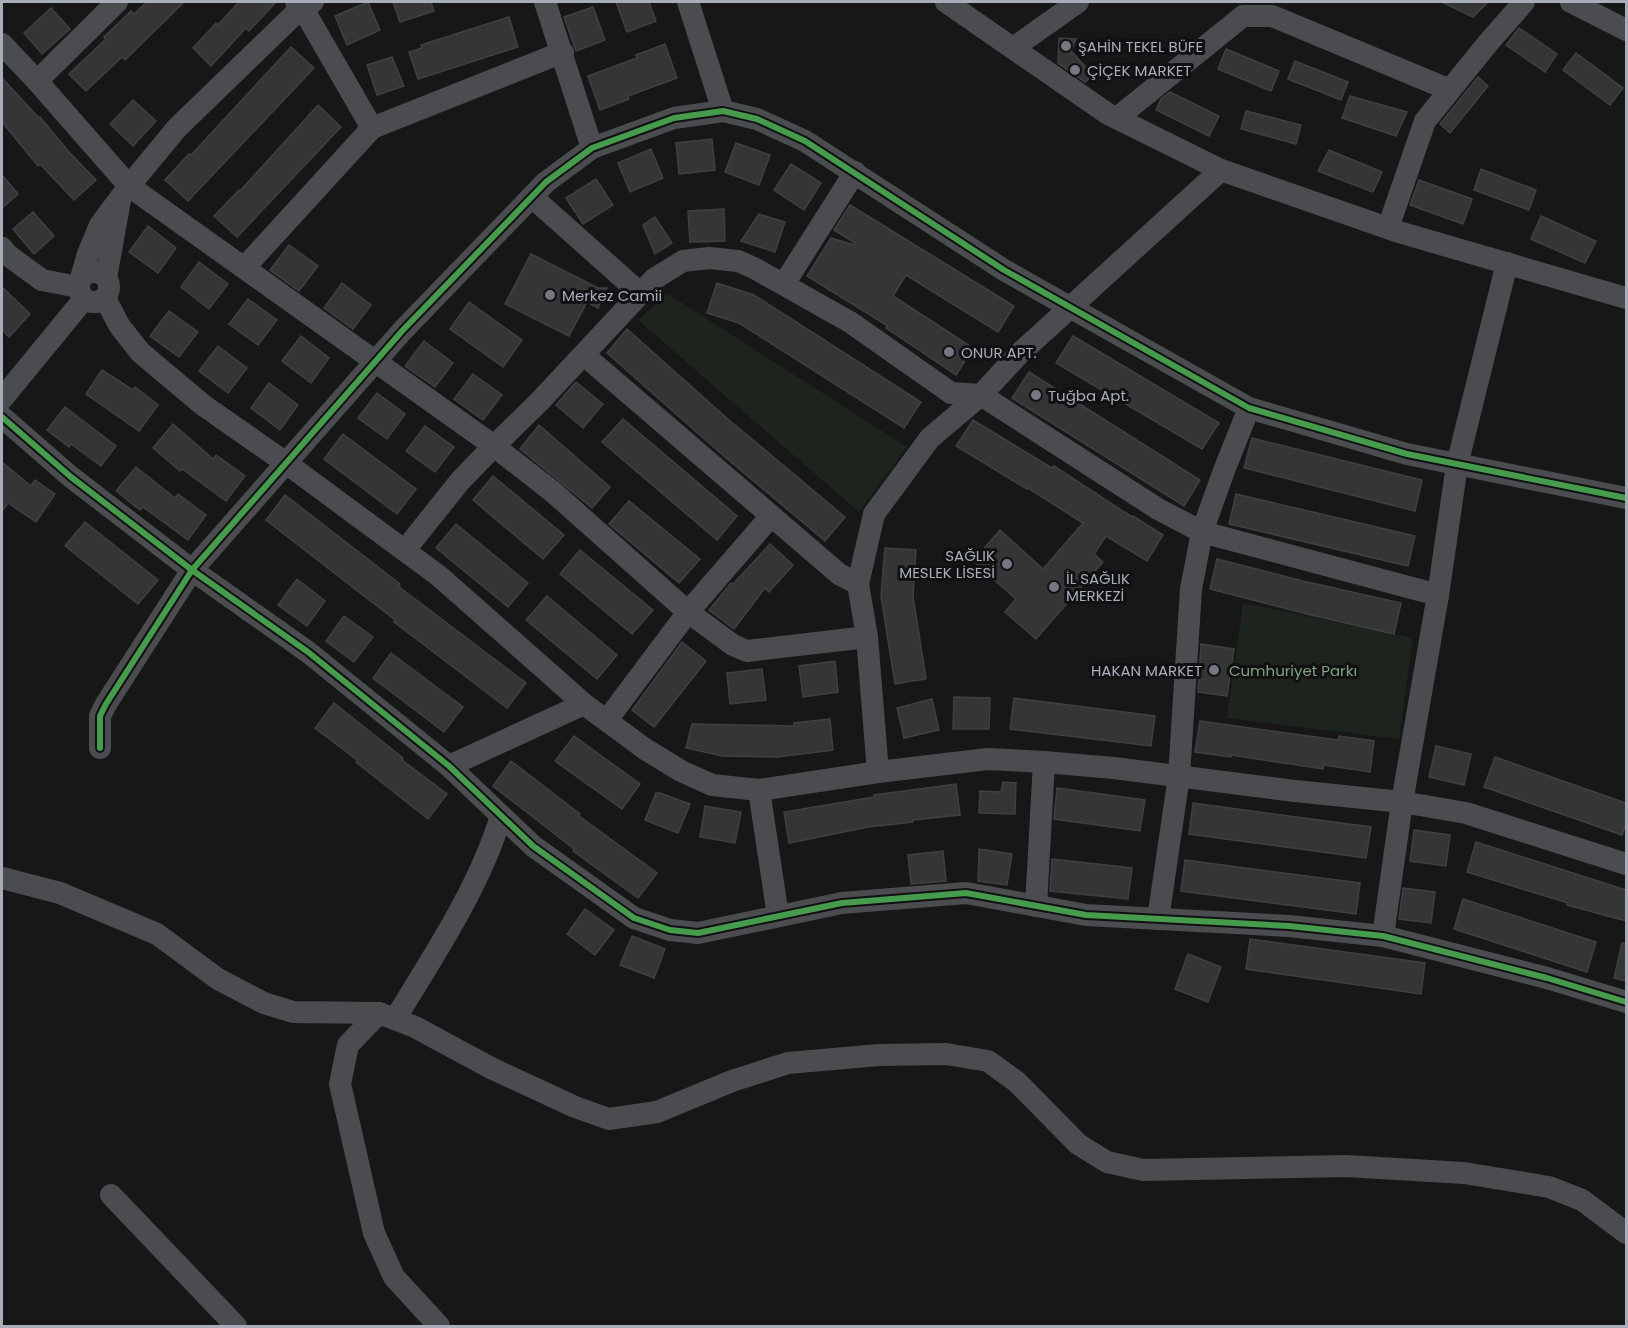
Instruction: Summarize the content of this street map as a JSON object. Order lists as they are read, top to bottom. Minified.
{"parks":["Cumhuriyet Parkı"],"places":["ŞAHİN TEKEL BÜFE","ÇİÇEK MARKET","Merkez Camii","ONUR APT.","Tuğba Apt.","SAĞLIK MESLEK LİSESİ","İL SAĞLIK MERKEZİ","HAKAN MARKET"]}
